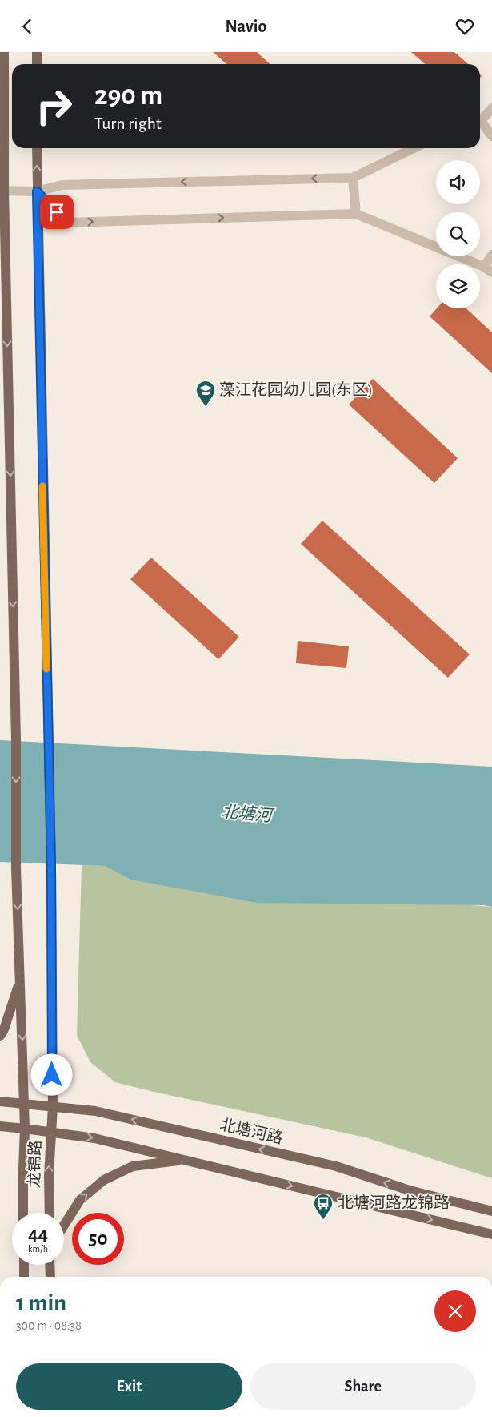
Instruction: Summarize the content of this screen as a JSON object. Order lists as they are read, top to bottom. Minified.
{"streets":{"main road":["北塘河路","龙锦路"]},"crossings":[["北塘河路","龙锦路"]],"water":["北塘河"],"places":{"school or university":["藻江花园幼儿园(东区)"],"bus stop":["北塘河路龙锦路"]},"page":{"header":"Navio","turn":["290 m","Turn right"],"speed":"44 km/h","limit":"50","heading":["1 min","300 m · 08:38"],"buttons":["Exit","Share"]}}
